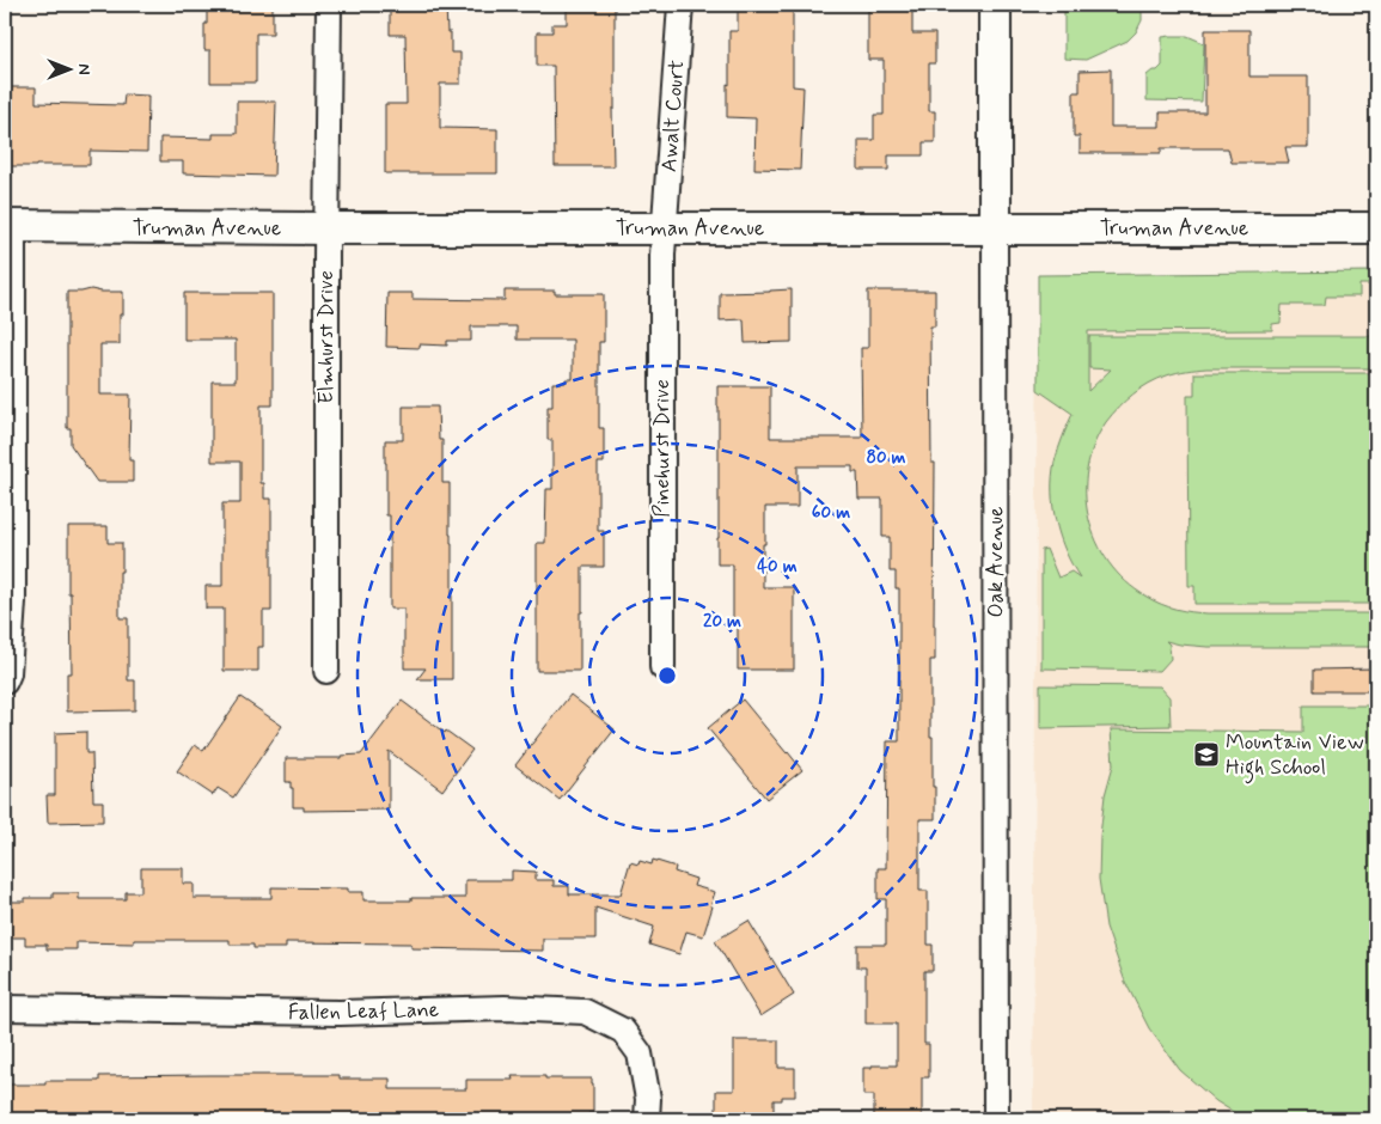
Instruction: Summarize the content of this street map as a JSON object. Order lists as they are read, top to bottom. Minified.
{"streets":{"street":["Awalt Court","Truman Avenue","Elmhurst Drive","Pinehurst Drive","Oak Avenue","Fallen Leaf Lane"]},"crossings":[["Awalt Court","Truman Avenue"],["Awalt Court","Pinehurst Drive"],["Truman Avenue","Elmhurst Drive"],["Truman Avenue","Pinehurst Drive"],["Truman Avenue","Oak Avenue"]],"places":{"school or university":["Mountain View High School"]},"north":"right","rings":["80 m","60 m","40 m","20 m"]}
